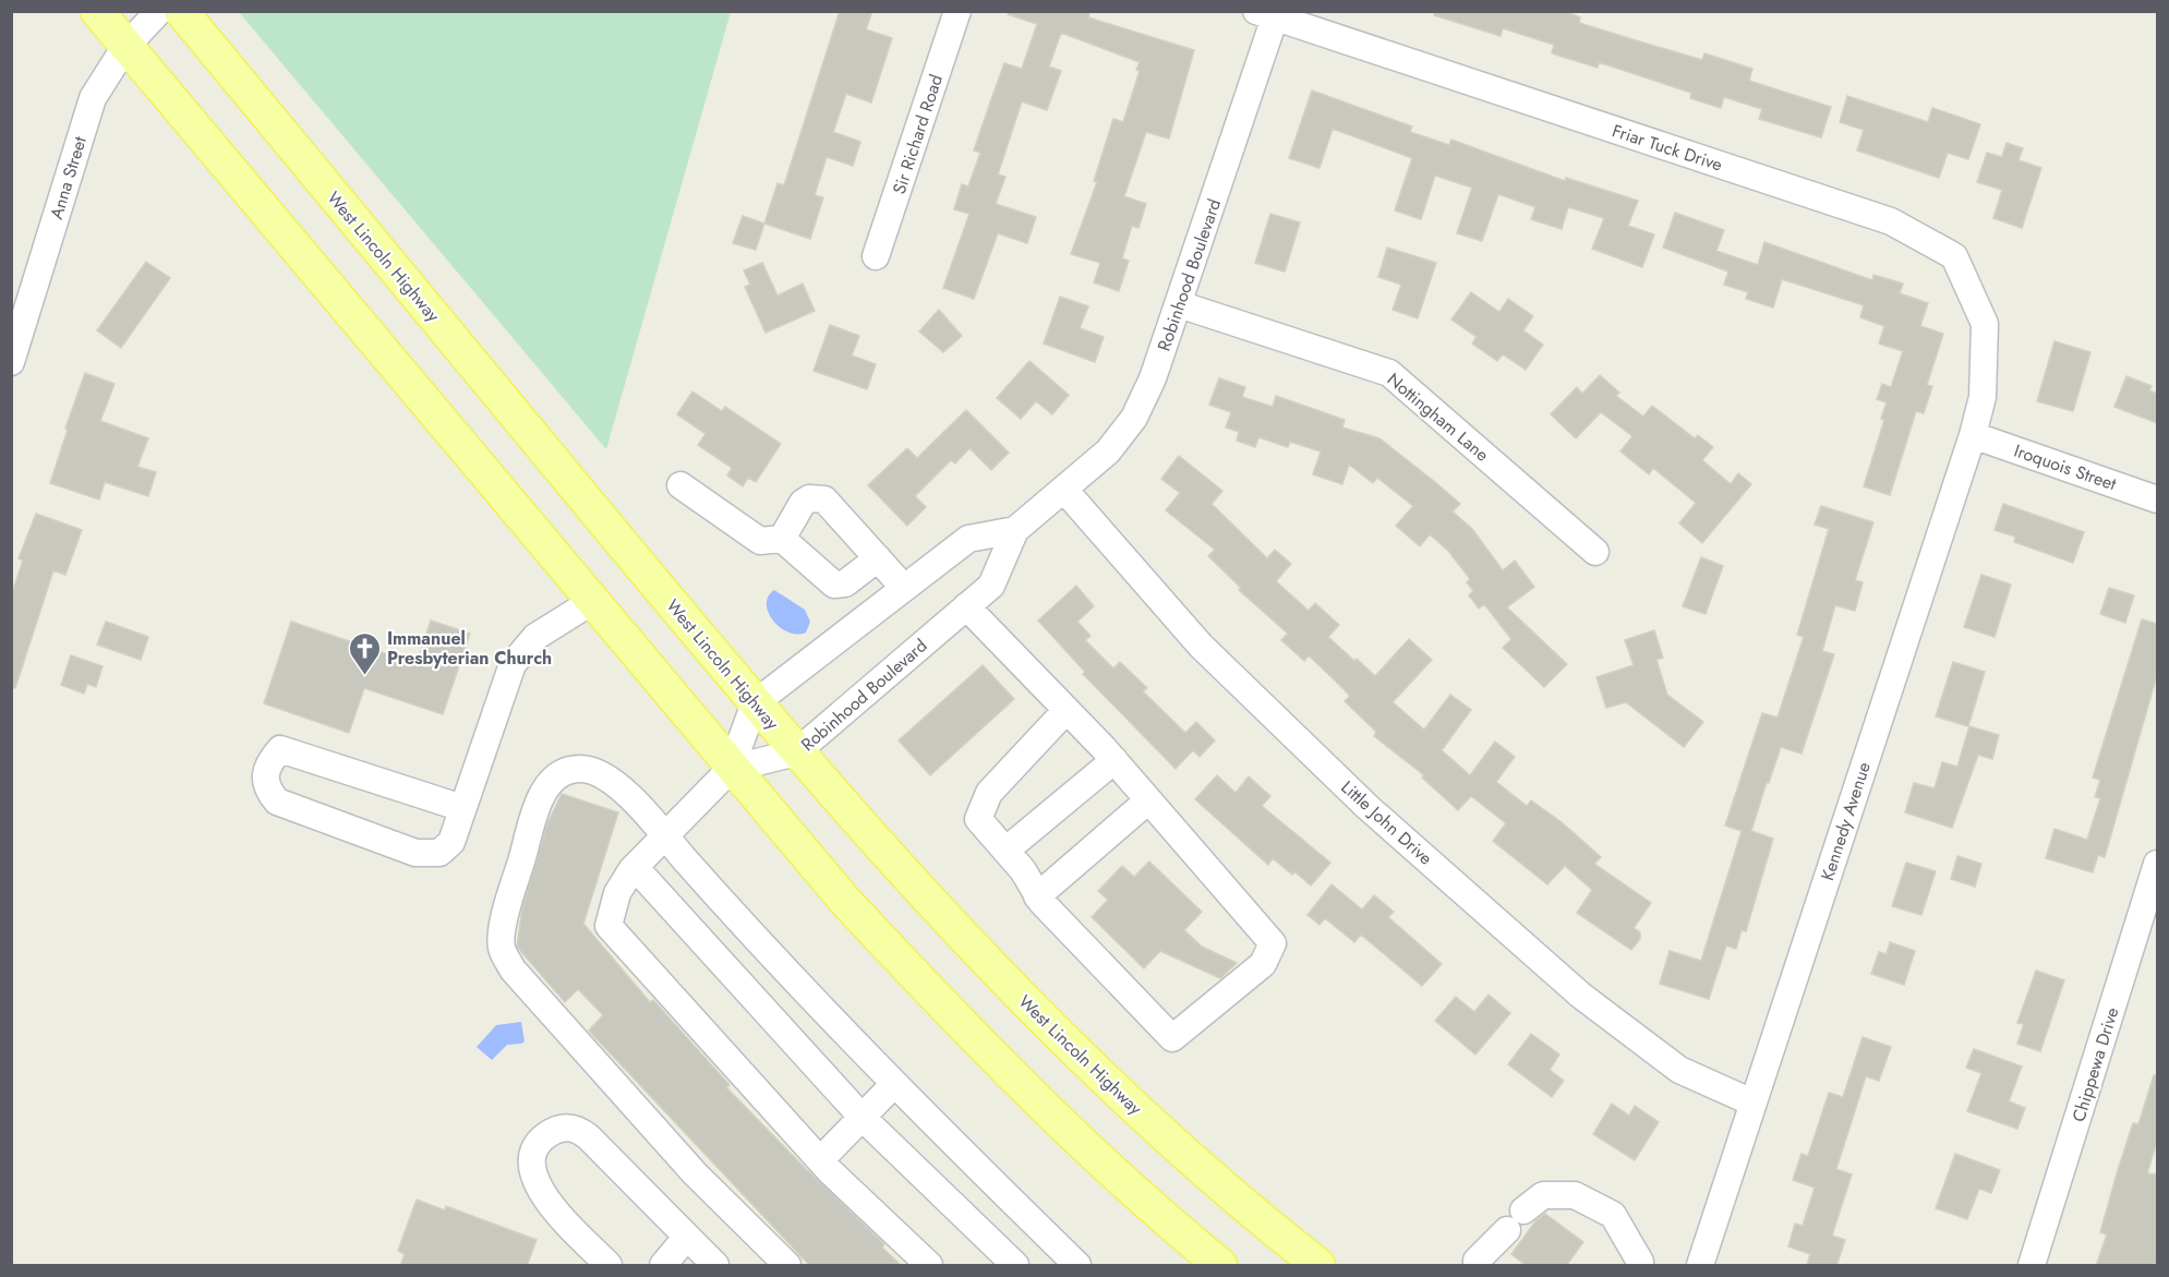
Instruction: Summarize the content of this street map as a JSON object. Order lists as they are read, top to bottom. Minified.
{"streets":{"main road":["West Lincoln Highway"],"street":["Sir Richard Road","Friar Tuck Drive","Anna Street","Robinhood Boulevard","Nottingham Lane","Iroquois Street","Kennedy Avenue","Little John Drive","Chippewa Drive"]},"crossings":[["Friar Tuck Drive","Robinhood Boulevard"],["Friar Tuck Drive","Kennedy Avenue"],["West Lincoln Highway","Robinhood Boulevard"],["Robinhood Boulevard","Nottingham Lane"],["Robinhood Boulevard","Little John Drive"],["Iroquois Street","Kennedy Avenue"],["Kennedy Avenue","Little John Drive"]],"places":{"church":["Immanuel Presbyterian Church"]}}
